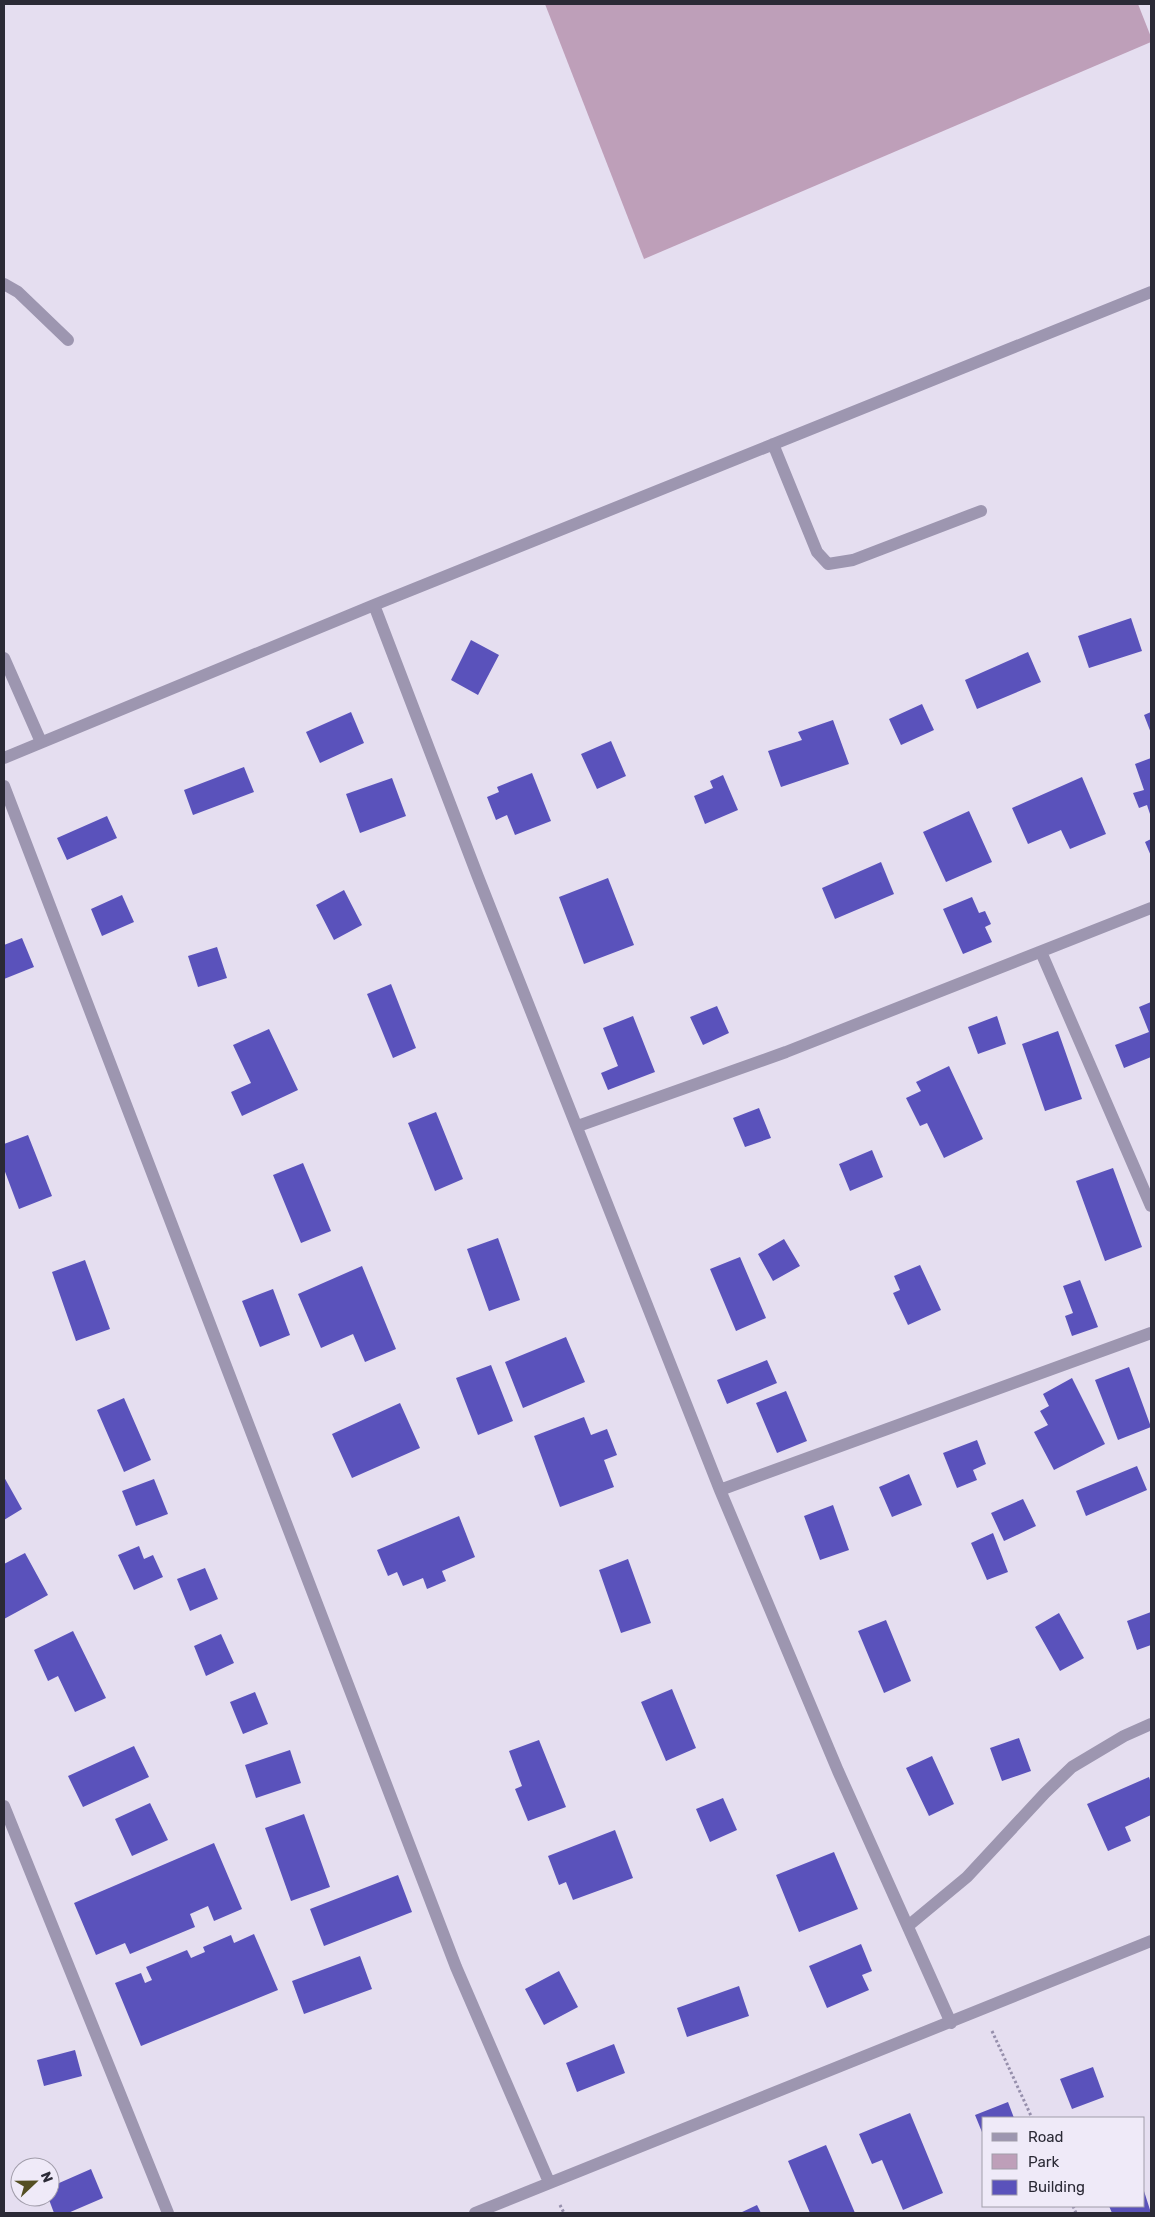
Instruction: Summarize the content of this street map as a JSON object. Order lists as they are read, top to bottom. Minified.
{"legend":["Road","Park","Building"],"north":"right"}
